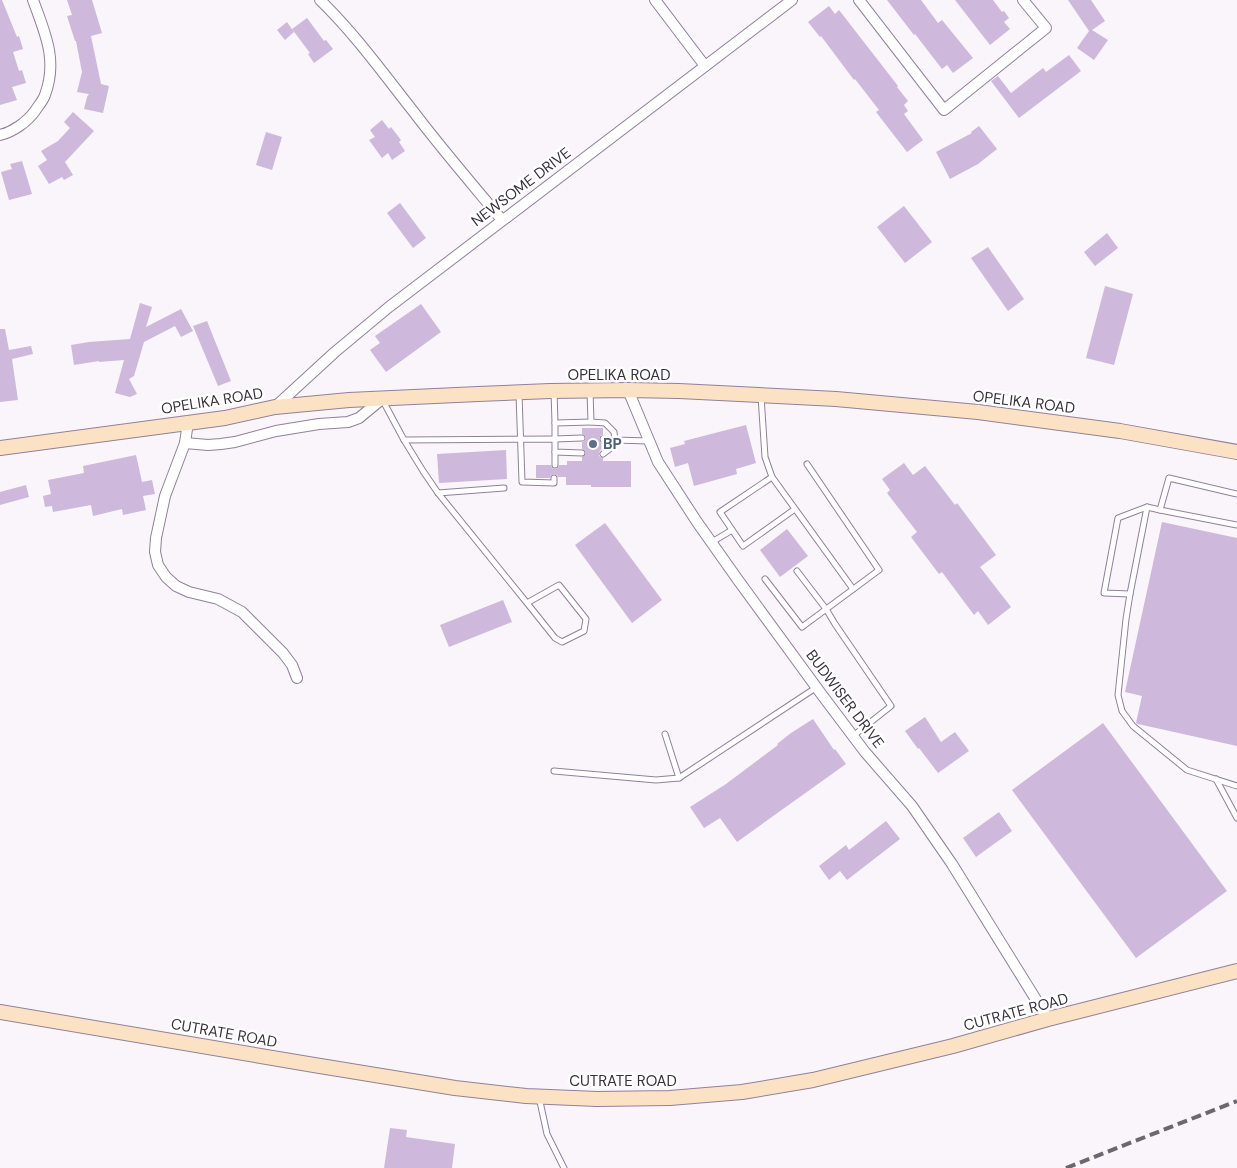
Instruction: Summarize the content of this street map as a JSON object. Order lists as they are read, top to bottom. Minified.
{"streets":{"street":["NEWSOME DRIVE","OPELIKA ROAD","BUDWISER DRIVE","CUTRATE ROAD"]},"crossings":[["NEWSOME DRIVE","OPELIKA ROAD"],["OPELIKA ROAD","BUDWISER DRIVE"],["BUDWISER DRIVE","CUTRATE ROAD"]],"places":["BP"]}
